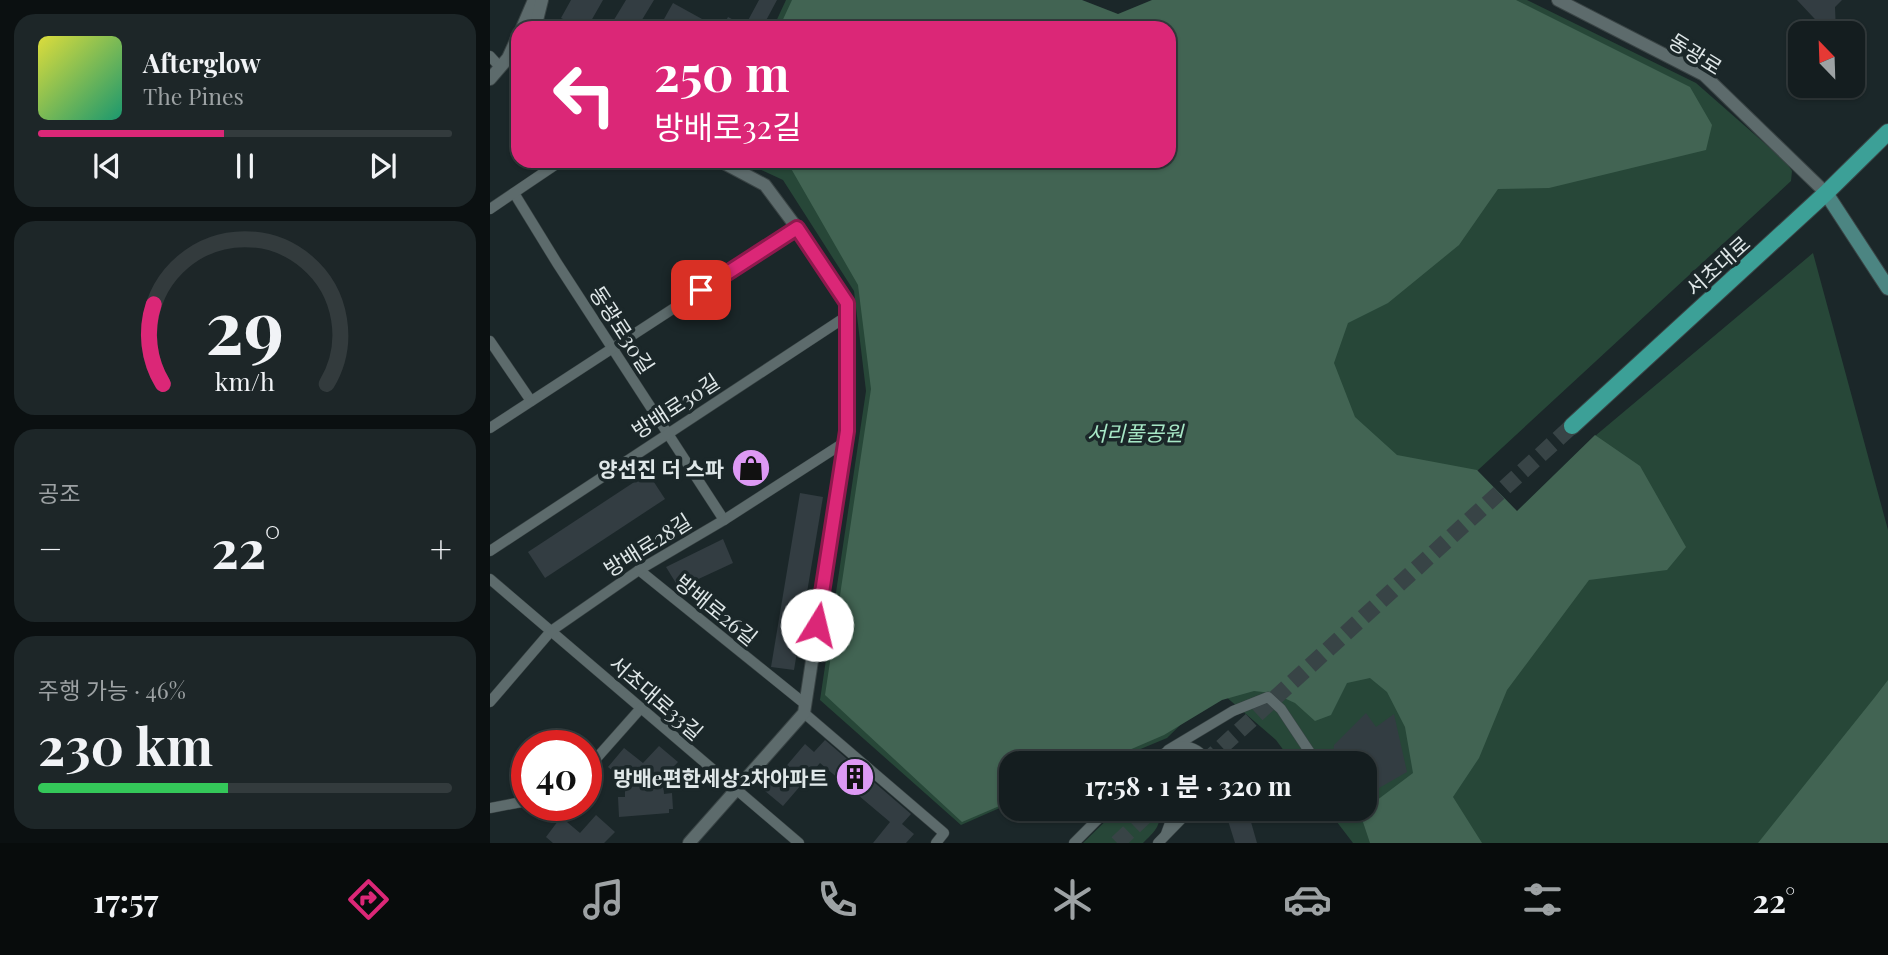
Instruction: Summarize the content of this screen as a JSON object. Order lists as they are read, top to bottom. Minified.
{"streets":{"main road":["서초대로"],"street":["동광로","동광로30길","방배로30길","방배로28길","방배로26길","서초대로33길"]},"crossings":[["동광로","서초대로"],["동광로30길","방배로30길"],["동광로30길","방배로28길"],["방배로28길","방배로26길"],["방배로28길","서초대로33길"]],"parks":["서리풀공원"],"places":{"shop":["양선진 더 스파"],"building":["방배e편한세상2차아파트"]},"north":"top left","page":{"turn":["250 m","방배로32길"],"song":["Afterglow","The Pines"],"tile":["공조",["주행 가능 · 46%","230 km"]],"heat":["−","22°","+"],"limit":"40","trip":"17:58 · 1 분 · 320 m","tabs":["17:57","22°"],"gauge":["29","km/h"]}}
